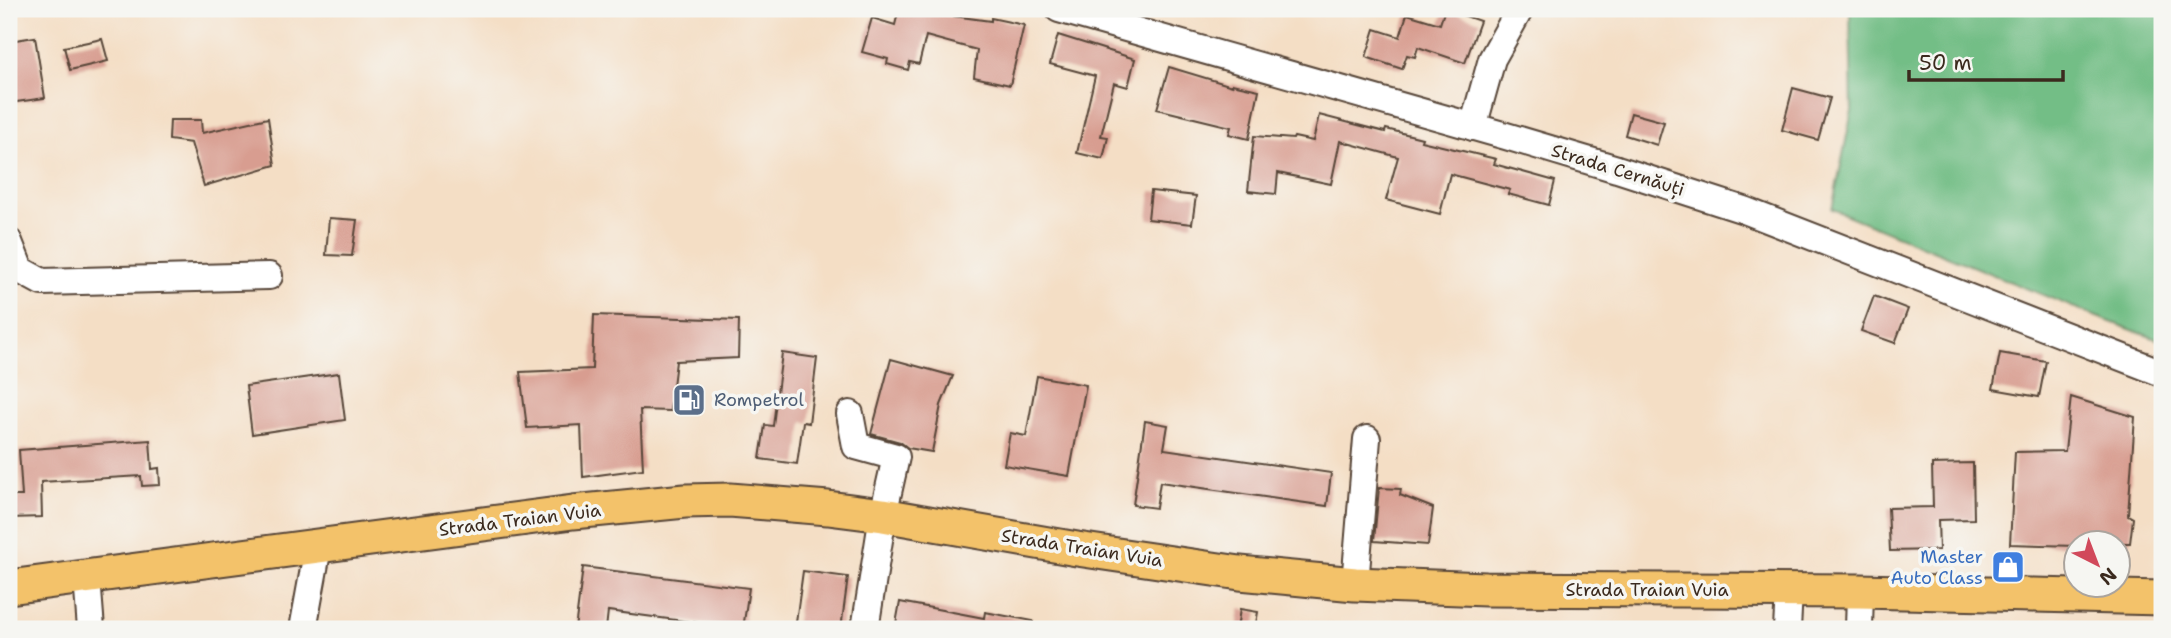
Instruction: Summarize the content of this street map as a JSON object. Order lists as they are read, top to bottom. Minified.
{"streets":{"main road":["Strada Traian Vuia"],"street":["Strada Cernăuți"]},"places":{"fuel station":["Rompetrol"],"shop":["Master Auto Class"]},"scale_bar":"50 m","north":"bottom right"}
